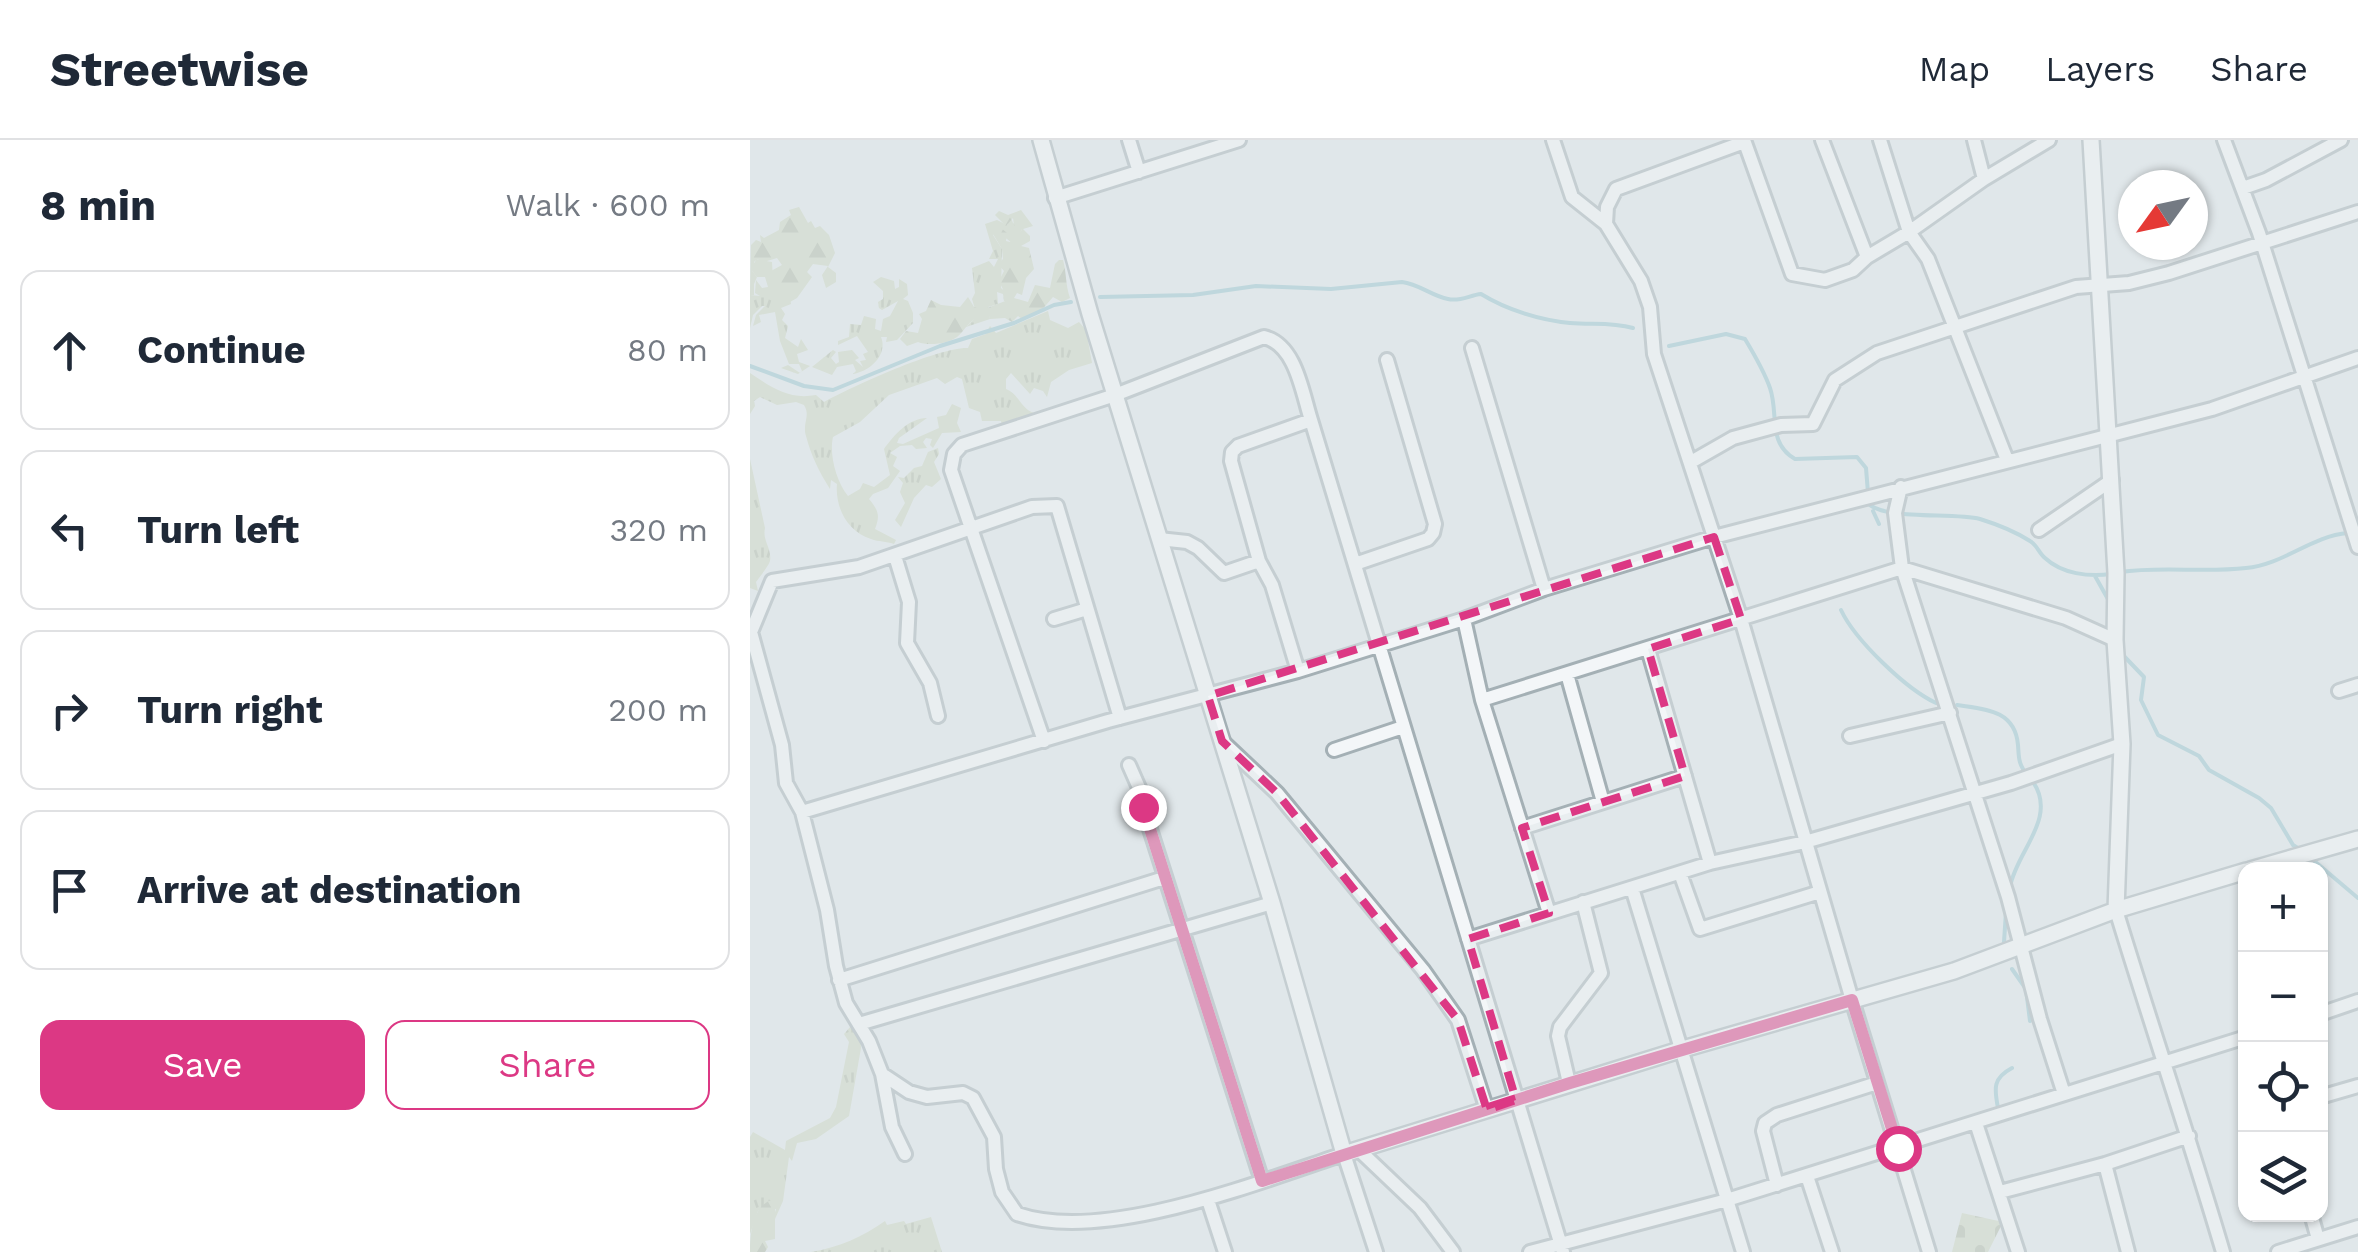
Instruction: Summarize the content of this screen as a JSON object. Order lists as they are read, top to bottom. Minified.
{"north":"bottom left","page":{"header":"Streetwise","nav":["Map","Layers","Share"],"heading":["8 min","Walk · 600 m"],"list":[["Continue","80 m"],["Turn left","320 m"],["Turn right","200 m"],"Arrive at destination"],"map_buttons":["+","−"],"buttons":["Save","Share"]}}
